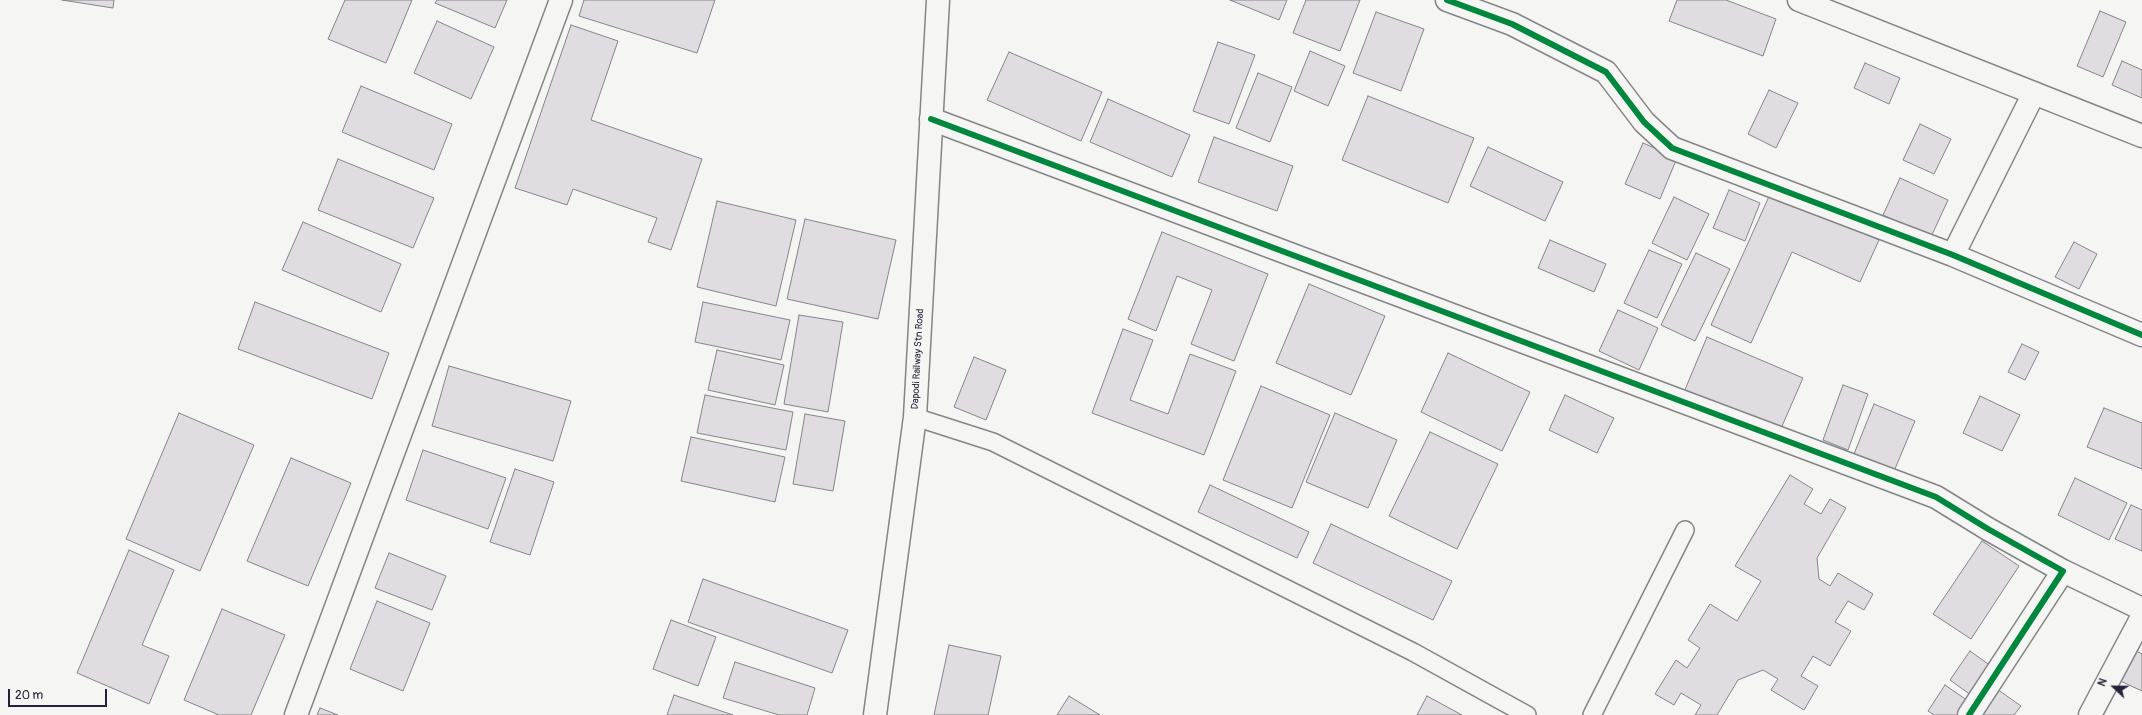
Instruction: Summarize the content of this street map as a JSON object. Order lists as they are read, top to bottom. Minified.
{"streets":{"street":["Dapodi Railway Stn Road"]},"scale_bar":"20 m","north":"left"}
